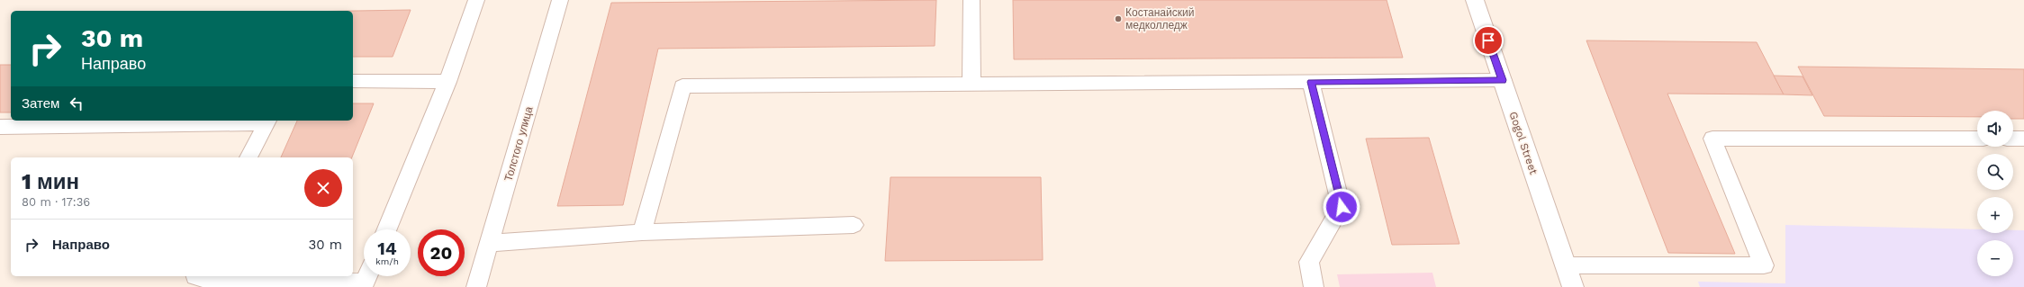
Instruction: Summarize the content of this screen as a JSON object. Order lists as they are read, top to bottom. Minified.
{"streets":{"street":["Gogol Street"],"lane":["Толстого улица"]},"places":["Костанайский медколледж"],"page":{"turn":["30 m","Направо"],"then":"Затем","map_buttons":["+","−"],"heading":["1 мин","80 m · 17:36"],"list":[{"name":"Направо","value":"30 m"}],"speed":"14 km/h","limit":"20"}}
